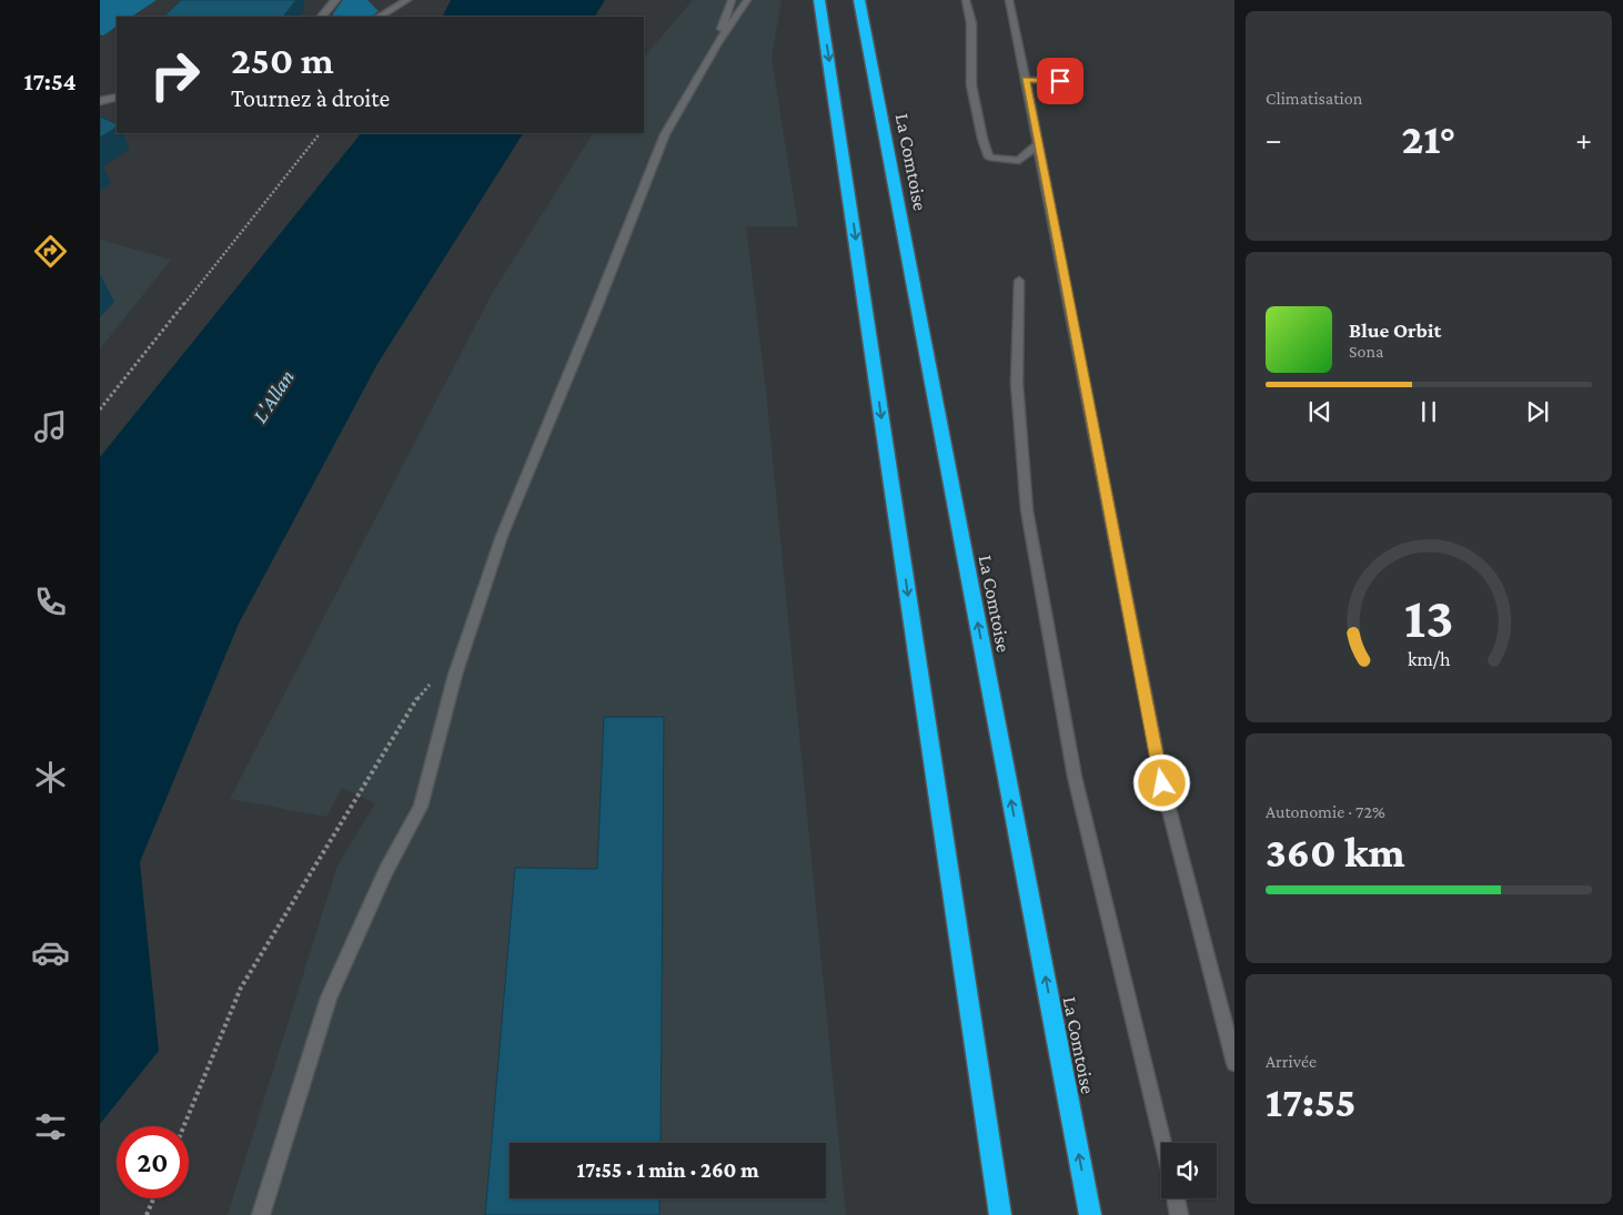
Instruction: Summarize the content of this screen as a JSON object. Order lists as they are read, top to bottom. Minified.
{"streets":{"highway":["La Comtoise"]},"water":["L'Allan"],"page":{"tabs":"17:54","tile":["Climatisation",["Autonomie · 72%","360 km"],["Arrivée","17:55"]],"turn":["250 m","Tournez à droite"],"heat":["−","21°","+"],"song":["Blue Orbit","Sona"],"limit":"20","trip":"17:55 · 1 min · 260 m","gauge":["13","km/h"]}}
